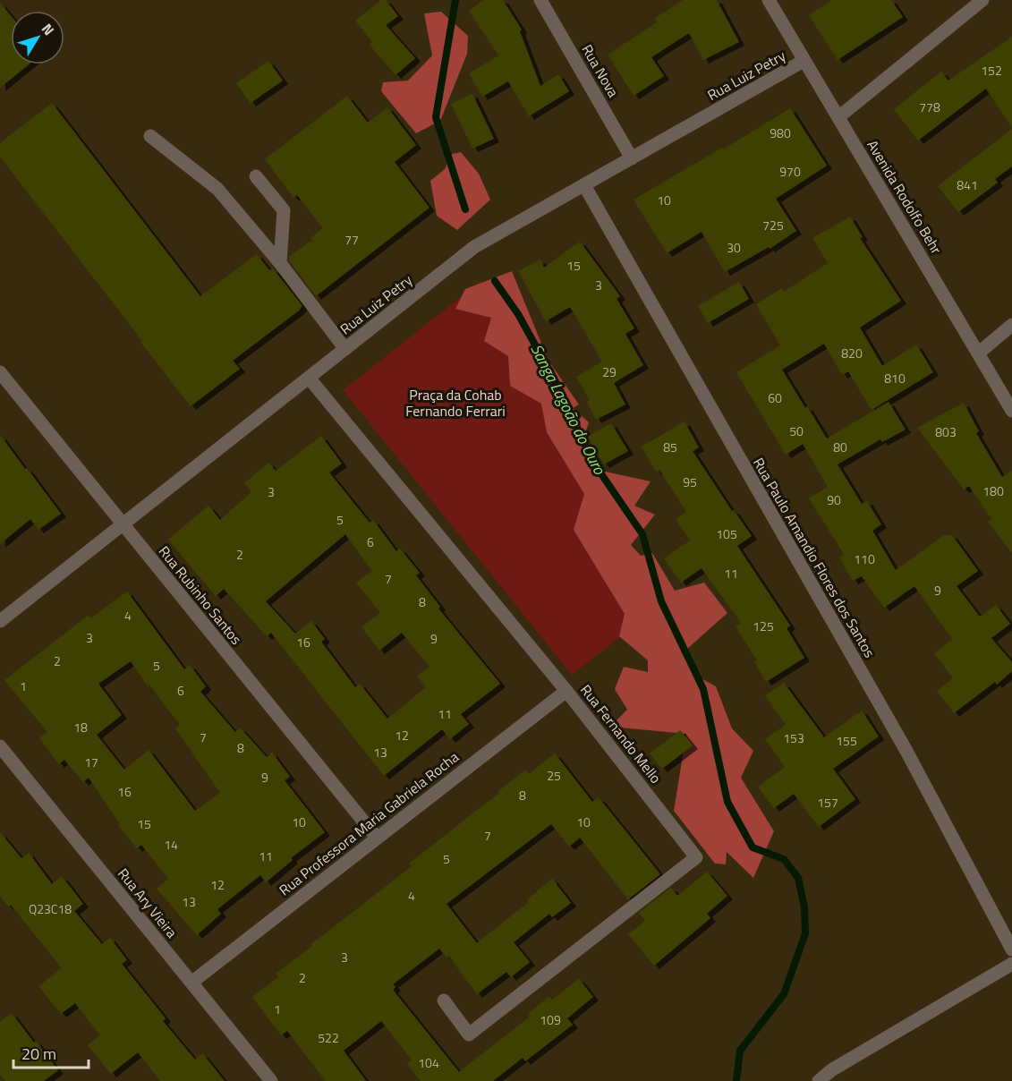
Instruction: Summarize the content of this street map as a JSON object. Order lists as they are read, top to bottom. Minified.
{"streets":{"street":["Rua Nova","Rua Luiz Petry","Avenida Rodolfo Behr","Rua Paulo Amandio Flores dos Santos","Rua Rubinho Santos","Rua Fernando Mello","Rua Professora Maria Gabriela Rocha","Rua Ary Vieira"]},"crossings":[["Rua Nova","Rua Luiz Petry"],["Rua Luiz Petry","Avenida Rodolfo Behr"],["Rua Luiz Petry","Rua Paulo Amandio Flores dos Santos"],["Rua Luiz Petry","Rua Rubinho Santos"],["Rua Luiz Petry","Rua Fernando Mello"],["Rua Rubinho Santos","Rua Professora Maria Gabriela Rocha"],["Rua Fernando Mello","Rua Professora Maria Gabriela Rocha"],["Rua Professora Maria Gabriela Rocha","Rua Ary Vieira"]],"water":["Sanga Lagoão do Ouro"],"parks":["Praça da Cohab Fernando Ferrari"],"house_numbers":["152","778","980","970","841","10","725","77","30","15","3","820","29","810","60","50","803","85","80","95","180","3","90","5","105","6","2","110","11","7","9","8","4","125","3","9","16","2","5","1","6","11","18","12","7","153","155","8","13","17","25","9","16","8","157","10","10","15","7","14","11","5","12","4","13","Q23C18","3","2","1","109","522","104"],"scale_bar":"20 m","north":"top right"}
